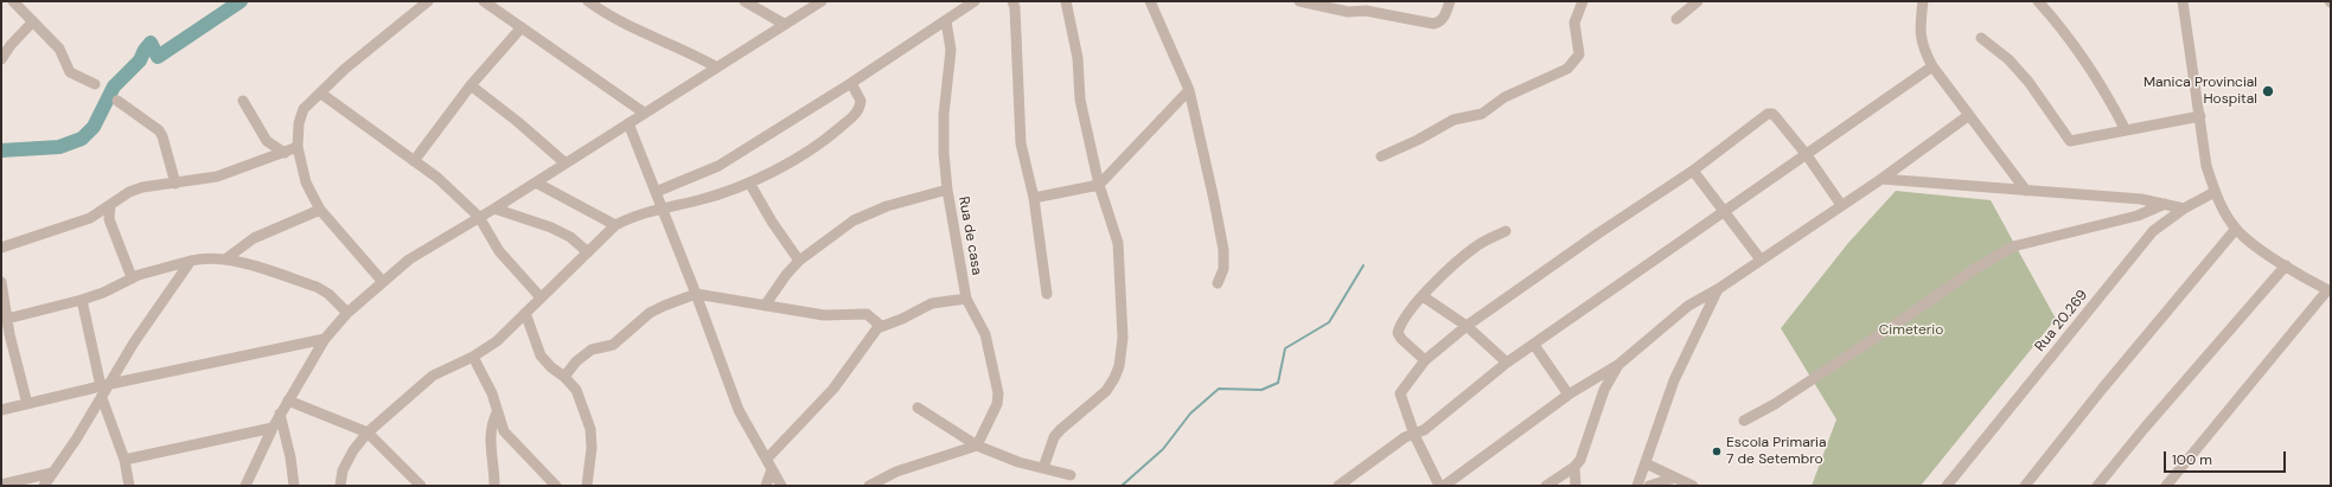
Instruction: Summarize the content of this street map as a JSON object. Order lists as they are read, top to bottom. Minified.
{"streets":{"street":["Rua de casa","Rua 20.269"]},"parks":["Cimeterio"],"places":["Manica Provincial Hospital","Escola Primaria 7 de Setembro"],"scale_bar":"100 m"}
